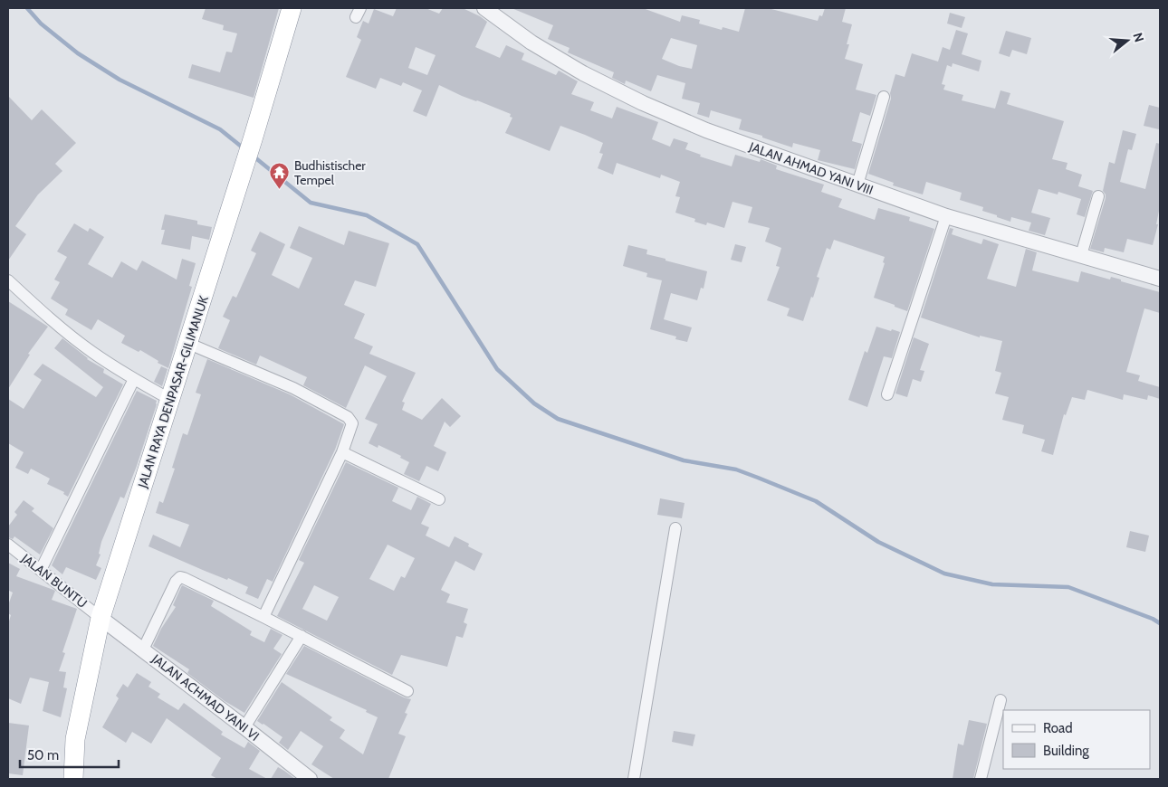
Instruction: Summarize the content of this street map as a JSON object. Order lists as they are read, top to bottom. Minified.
{"streets":{"highway":["JALAN RAYA DENPASAR-GILIMANUK"],"street":["JALAN AHMAD YANI VIII","JALAN BUNTU","JALAN ACHMAD YANI VI"]},"crossings":[["JALAN RAYA DENPASAR-GILIMANUK","JALAN BUNTU"],["JALAN RAYA DENPASAR-GILIMANUK","JALAN ACHMAD YANI VI"],["JALAN BUNTU","JALAN ACHMAD YANI VI"]],"places":{"temple":["Budhistischer Tempel"]},"legend":["Road","Building"],"scale_bar":"50 m","north":"right"}
